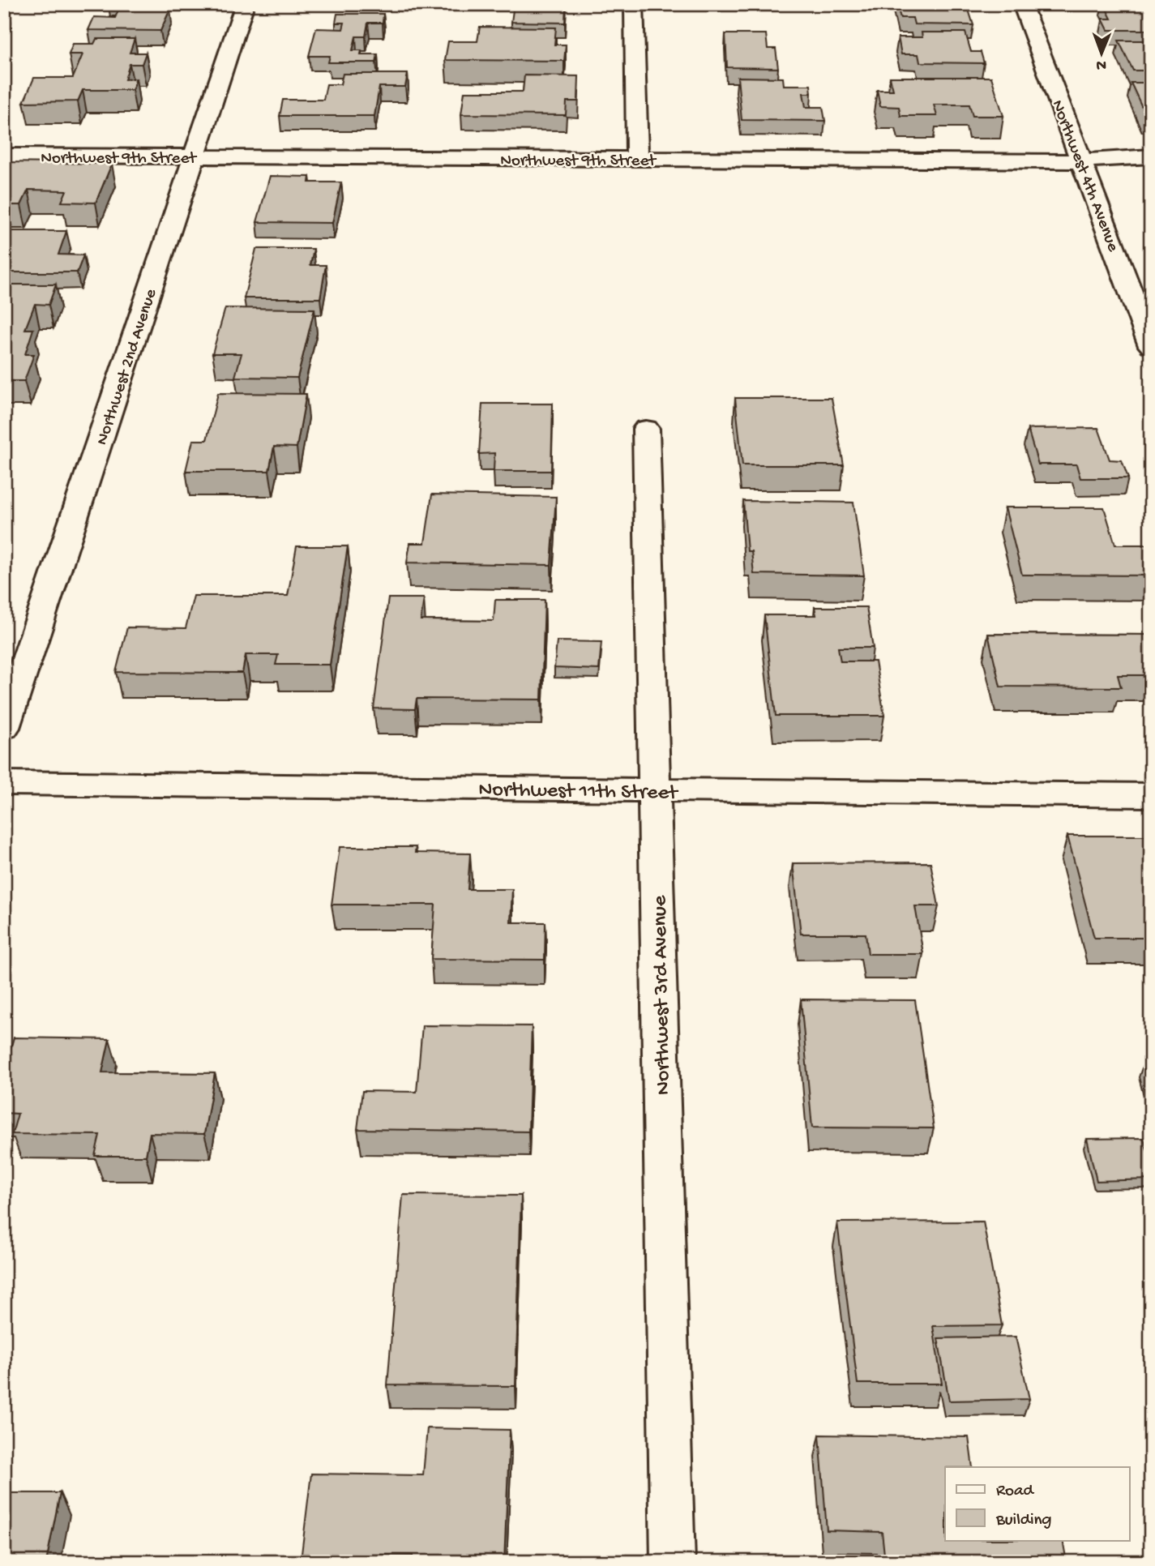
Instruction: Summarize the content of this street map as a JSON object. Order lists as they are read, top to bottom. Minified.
{"streets":{"street":["Northwest 9th Street","Northwest 4th Avenue","Northwest 2nd Avenue","Northwest 11th Street","Northwest 3rd Avenue"]},"crossings":[["Northwest 9th Street","Northwest 4th Avenue"],["Northwest 9th Street","Northwest 2nd Avenue"],["Northwest 11th Street","Northwest 3rd Avenue"]],"legend":["Road","Building"],"north":"bottom"}
